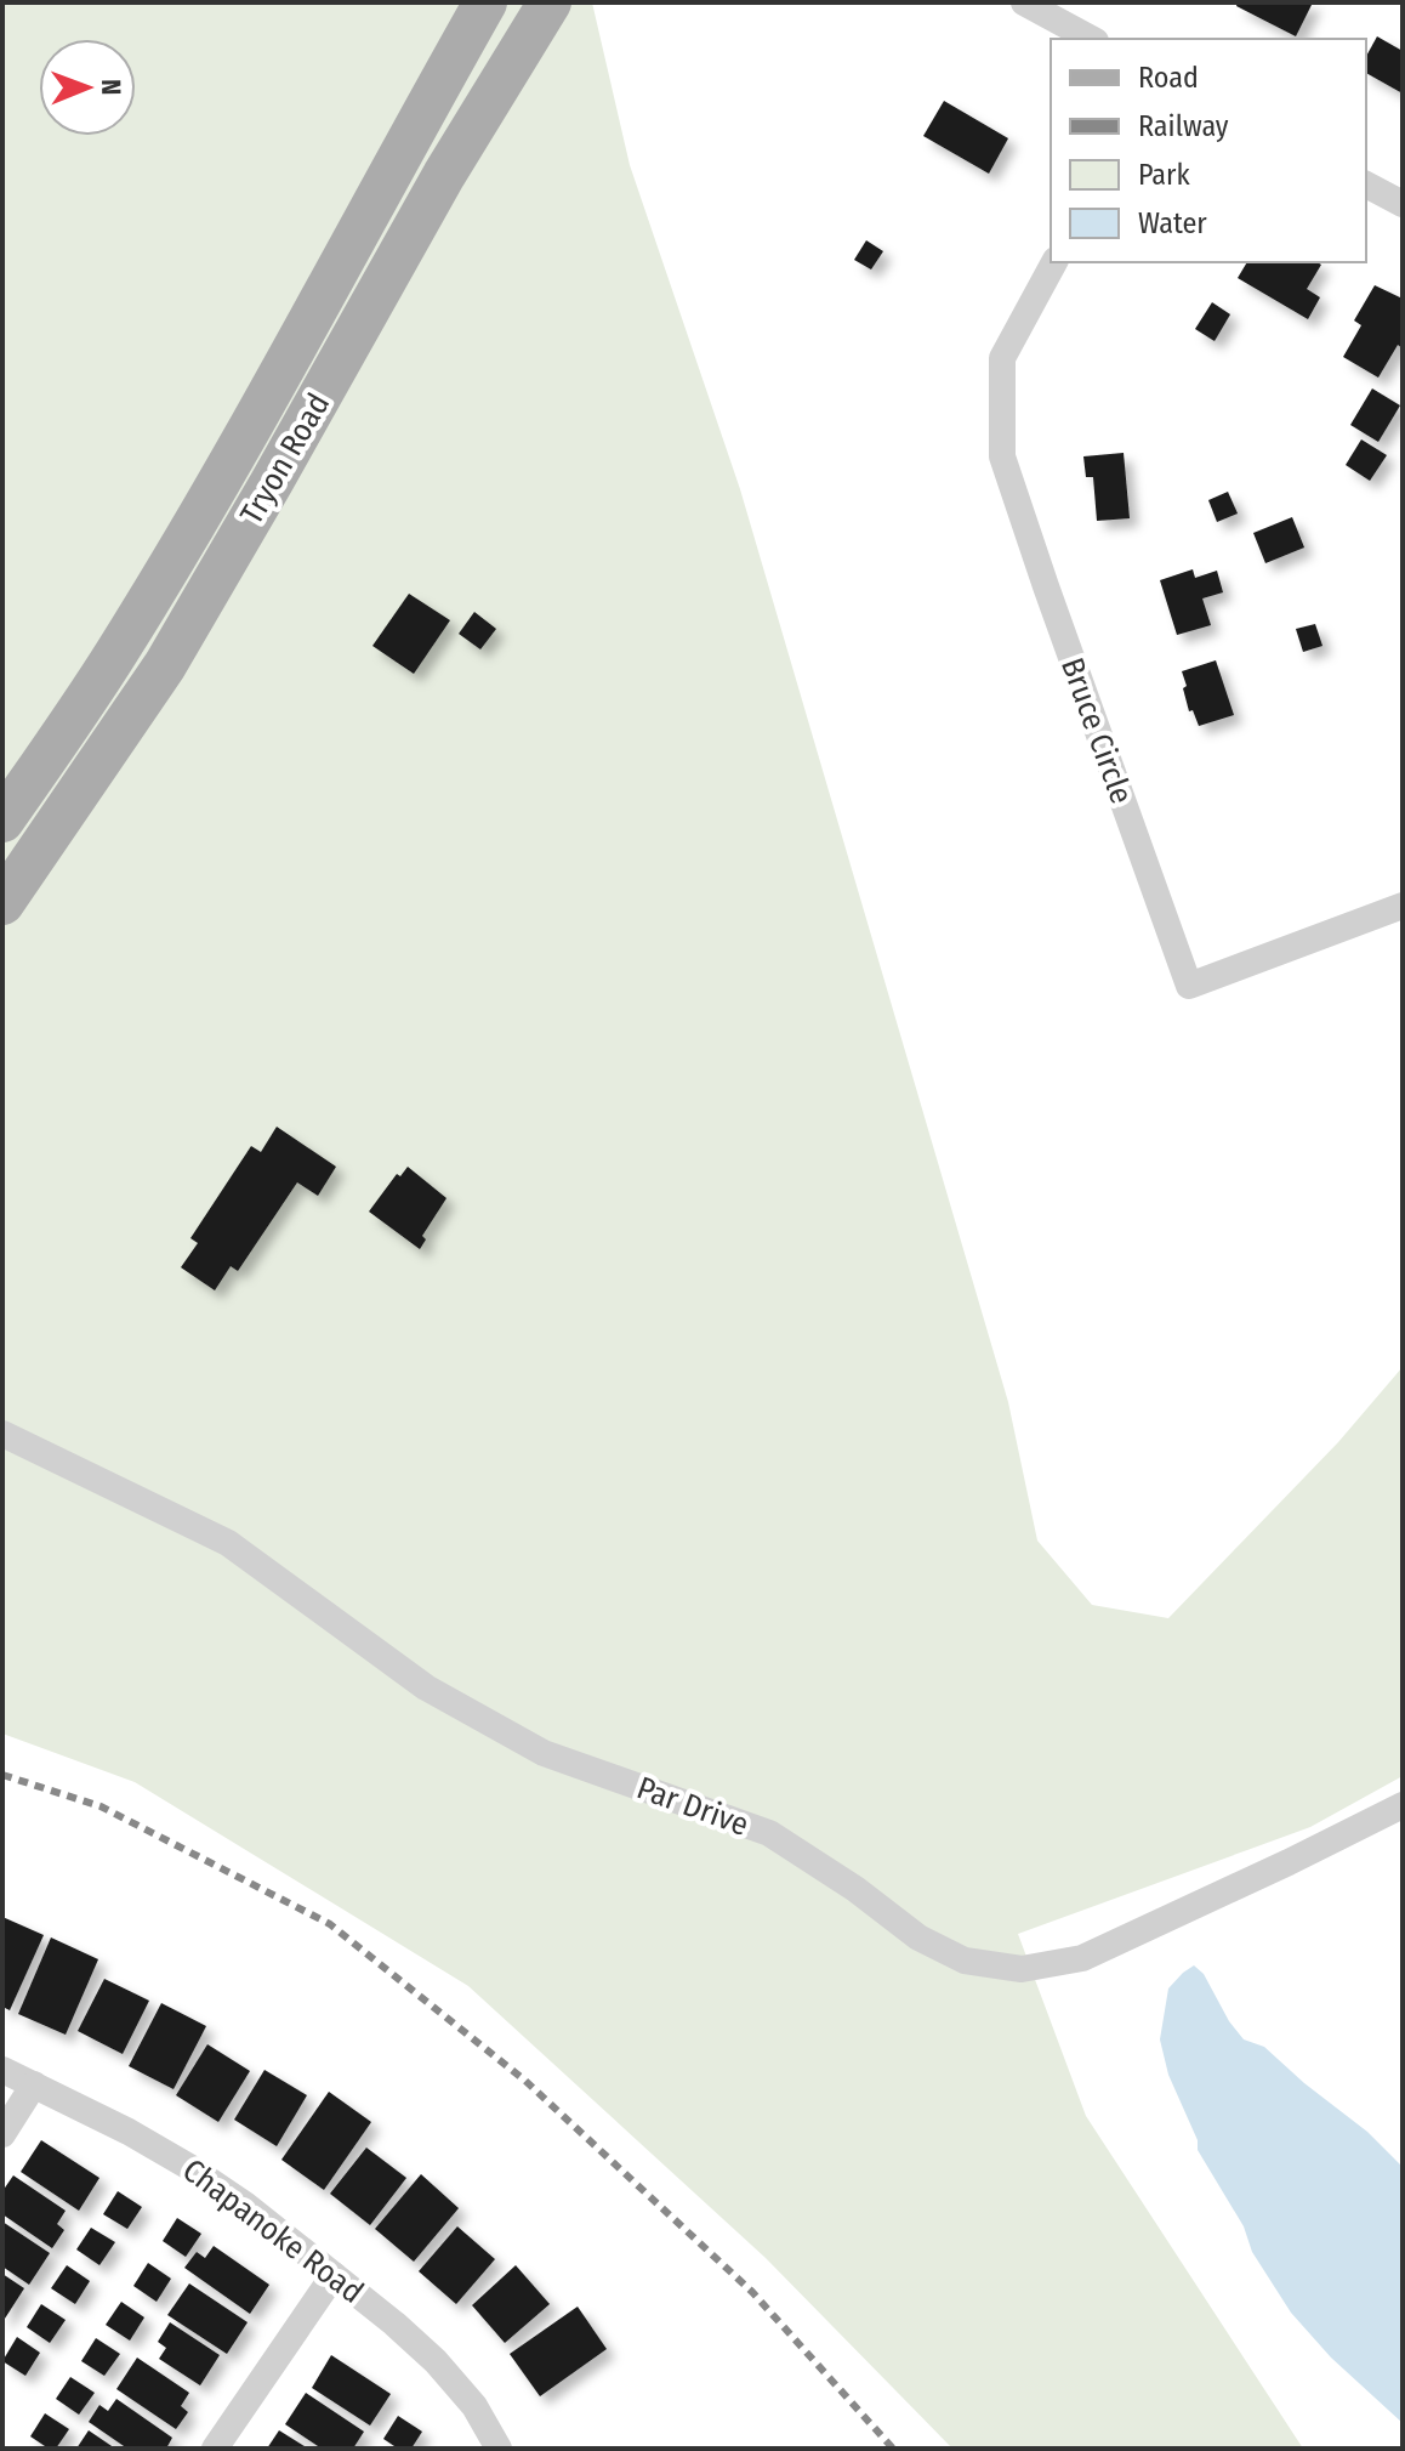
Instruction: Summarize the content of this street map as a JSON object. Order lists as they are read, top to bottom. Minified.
{"streets":{"main road":["Tryon Road"],"street":["Bruce Circle","Par Drive","Chapanoke Road"]},"legend":["Road","Railway","Park","Water"],"north":"right"}
